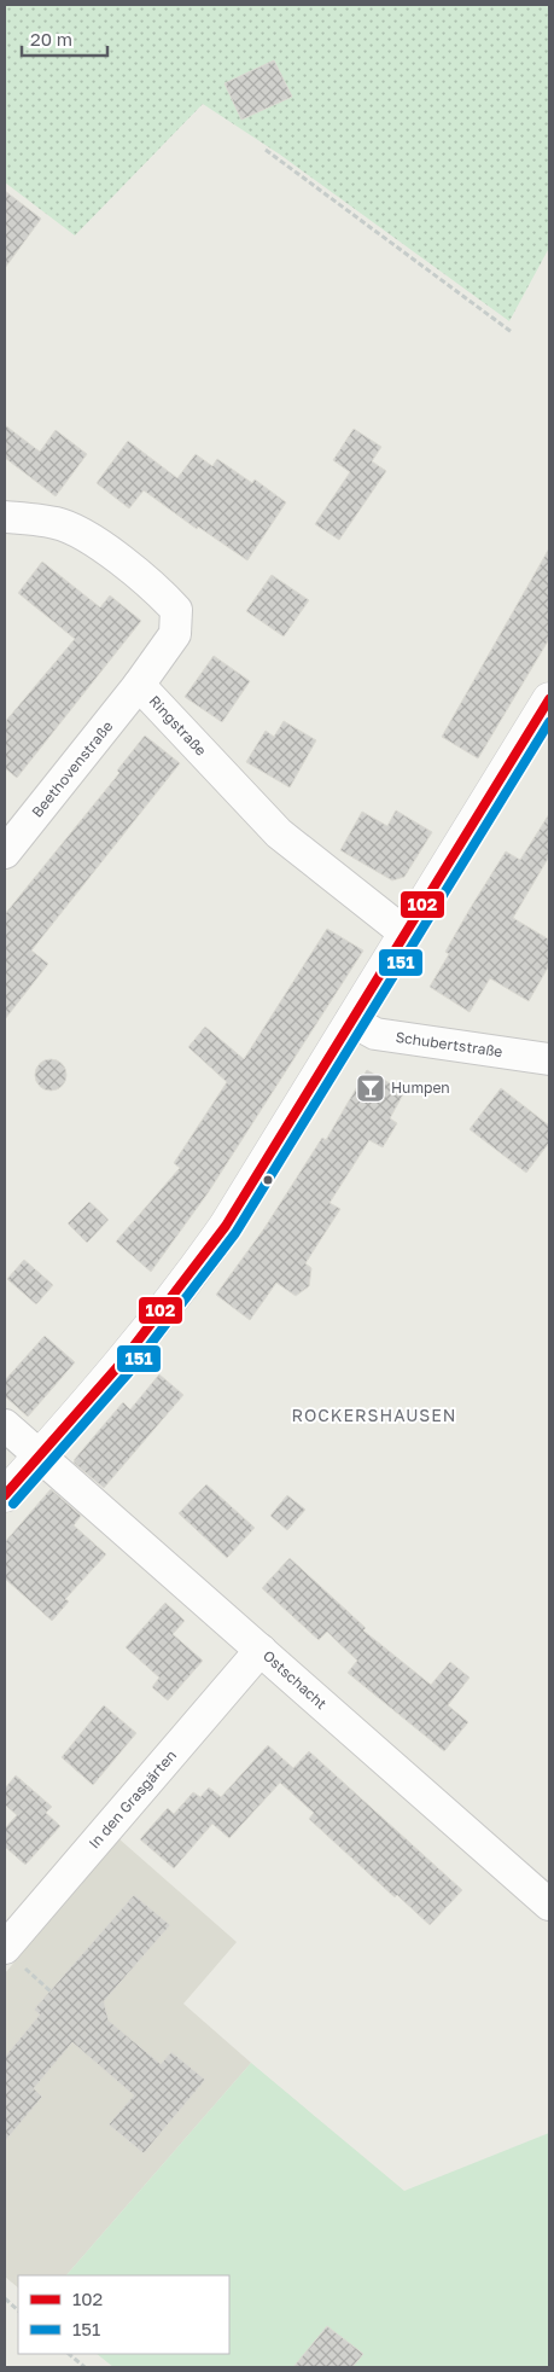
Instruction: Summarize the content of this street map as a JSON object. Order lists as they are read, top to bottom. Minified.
{"streets":{"street":["Ringstraße","Beethovenstraße","Schubertstraße","Ostschacht","In den Grasgärten"]},"crossings":[["Ringstraße","Beethovenstraße"],["Ostschacht","In den Grasgärten"]],"districts":["ROCKERSHAUSEN"],"places":{"bar":["Humpen"]},"lines":["transit line 102","transit line 151"],"legend":["102","151"],"scale_bar":"20 m"}
